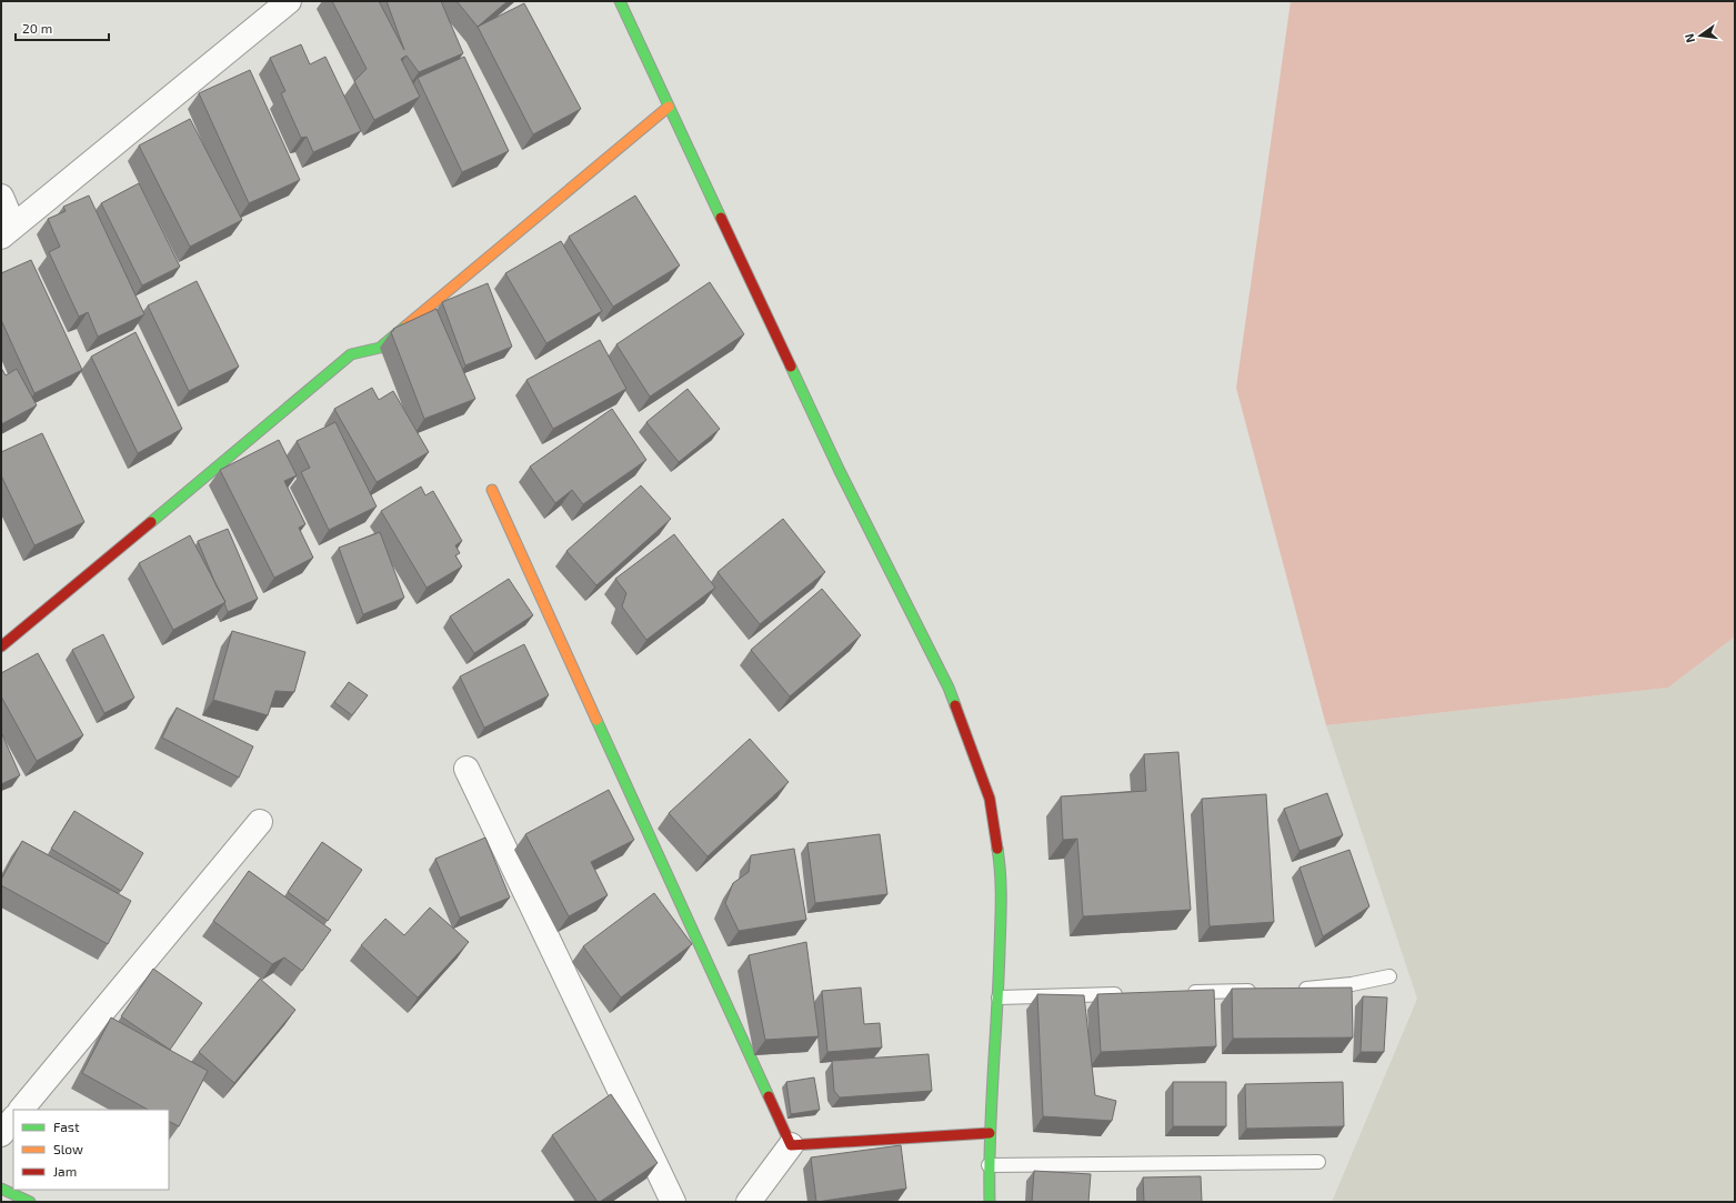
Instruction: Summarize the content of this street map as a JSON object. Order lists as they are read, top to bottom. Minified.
{"legend":["Fast","Slow","Jam"],"scale_bar":"20 m","north":"left"}
